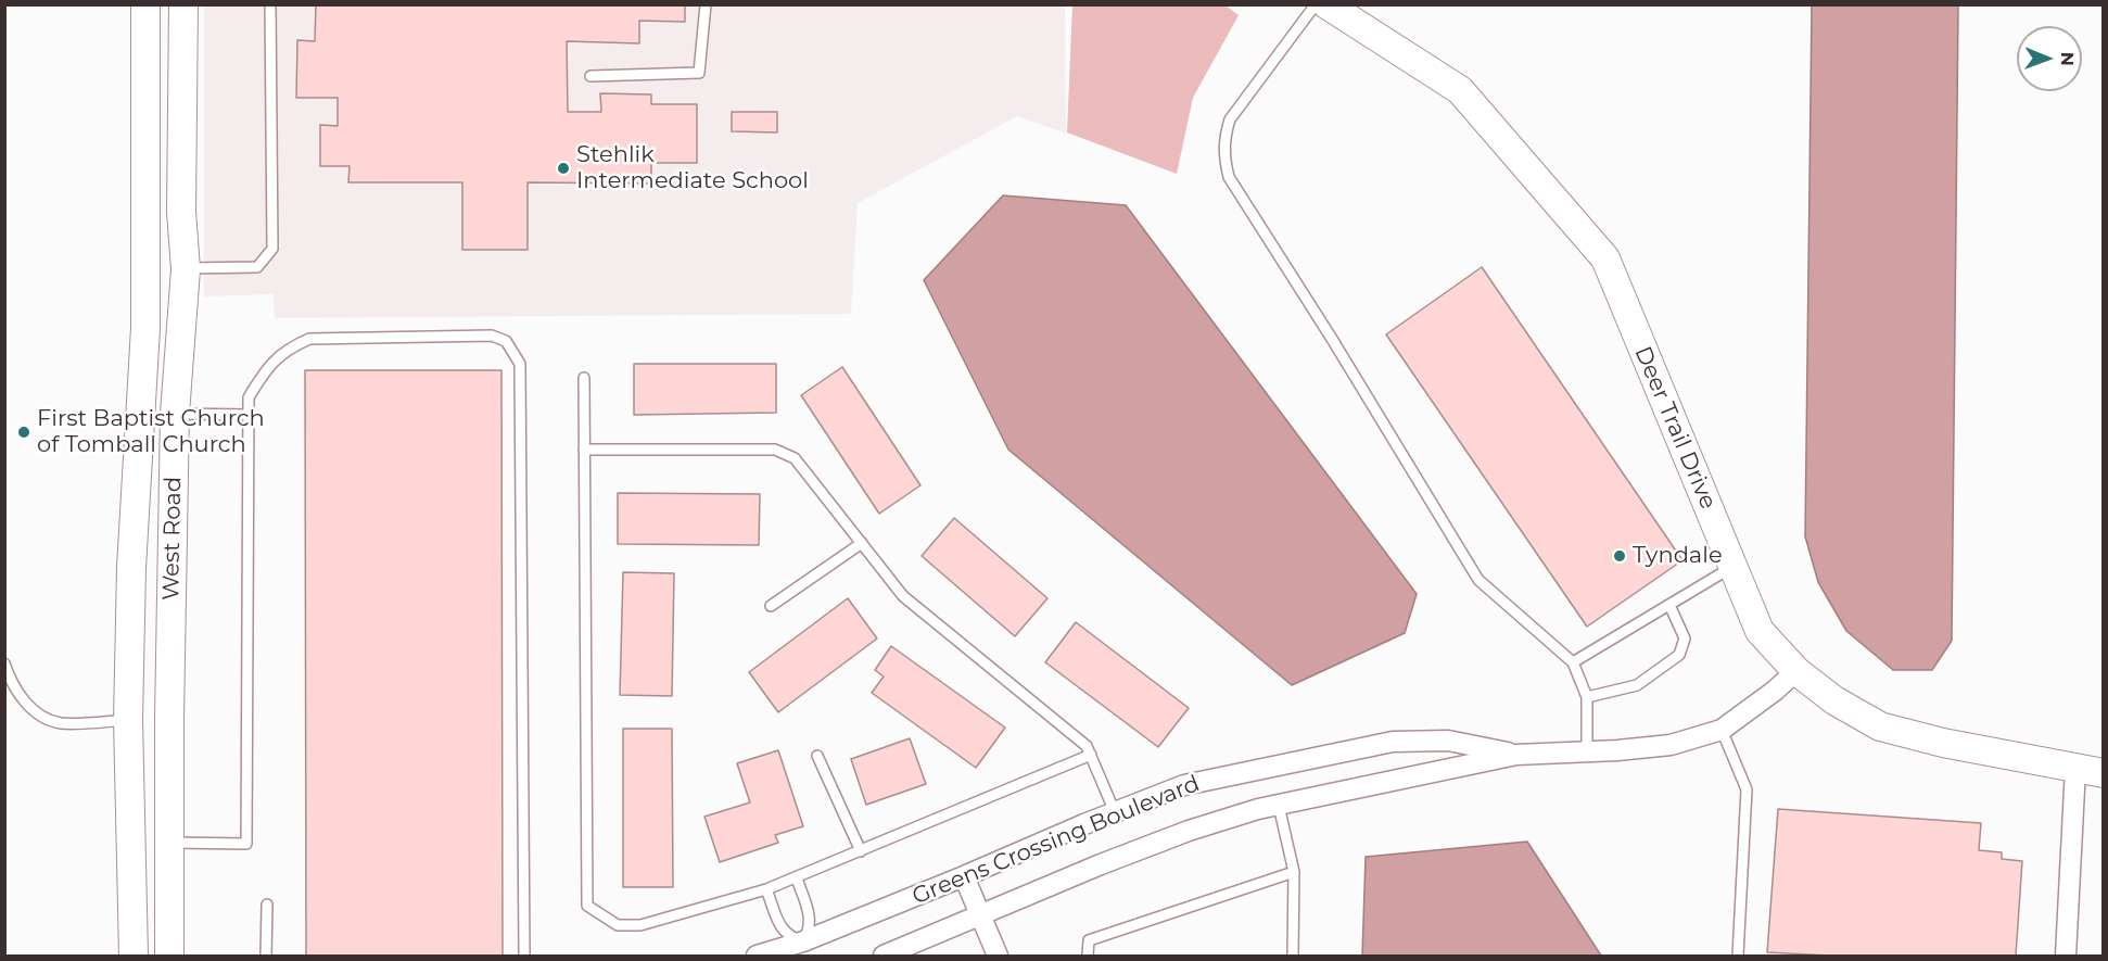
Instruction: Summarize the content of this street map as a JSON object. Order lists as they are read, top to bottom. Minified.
{"streets":{"main road":["Deer Trail Drive","West Road"],"street":["Greens Crossing Boulevard"]},"crossings":[["Deer Trail Drive","Greens Crossing Boulevard"]],"places":["Stehlik Intermediate School","First Baptist Church of Tomball Church","Tyndale"],"north":"right"}
